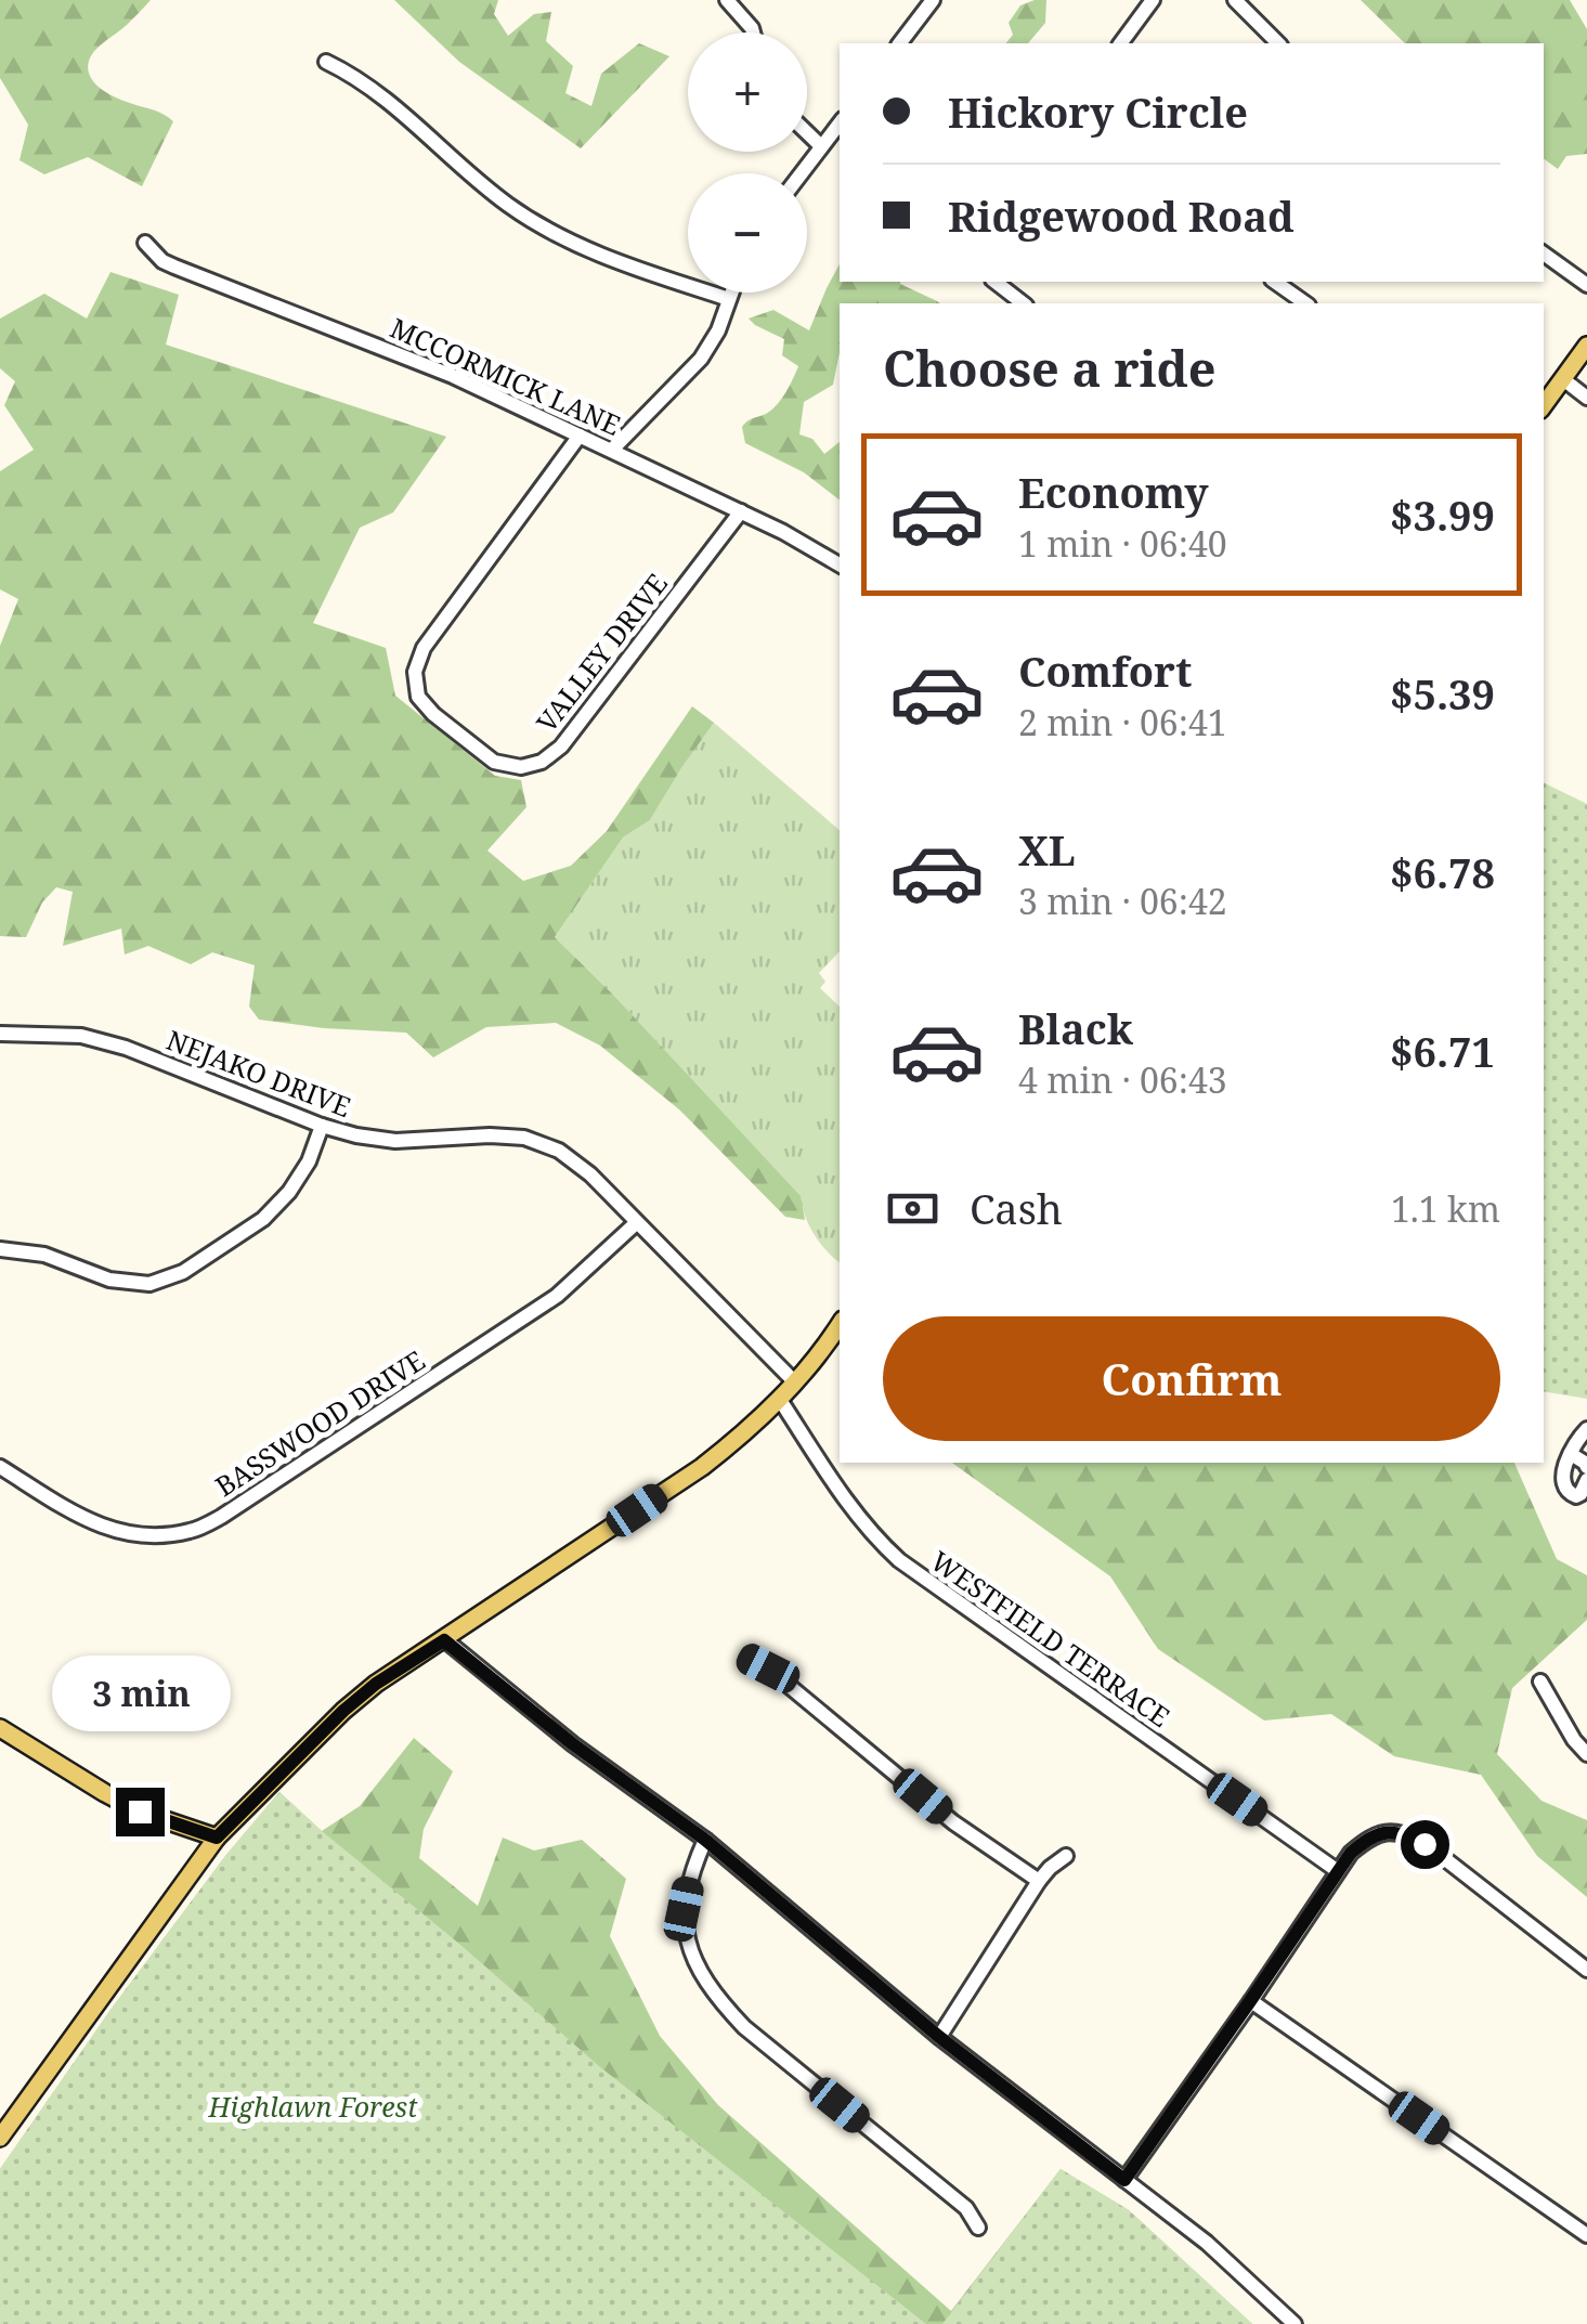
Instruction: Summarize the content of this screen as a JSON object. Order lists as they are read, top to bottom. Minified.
{"streets":{"street":["MCCORMICK LANE","VALLEY DRIVE","NEJAKO DRIVE","BASSWOOD DRIVE","WESTFIELD TERRACE"]},"crossings":[["MCCORMICK LANE","VALLEY DRIVE"],["NEJAKO DRIVE","BASSWOOD DRIVE"]],"parks":["Highlawn Forest"],"page":{"map_buttons":["+","−"],"banner":["Hickory Circle","Ridgewood Road"],"heading":"Choose a ride","list":[{"name":"Economy","note":"1 min · 06:40","value":"$3.99"},{"name":"Comfort","note":"2 min · 06:41","value":"$5.39"},{"name":"XL","note":"3 min · 06:42","value":"$6.78"},{"name":"Black","note":"4 min · 06:43","value":"$6.71"}],"pay":["Cash","1.1 km"],"buttons":"Confirm","bubble":"3 min"}}
